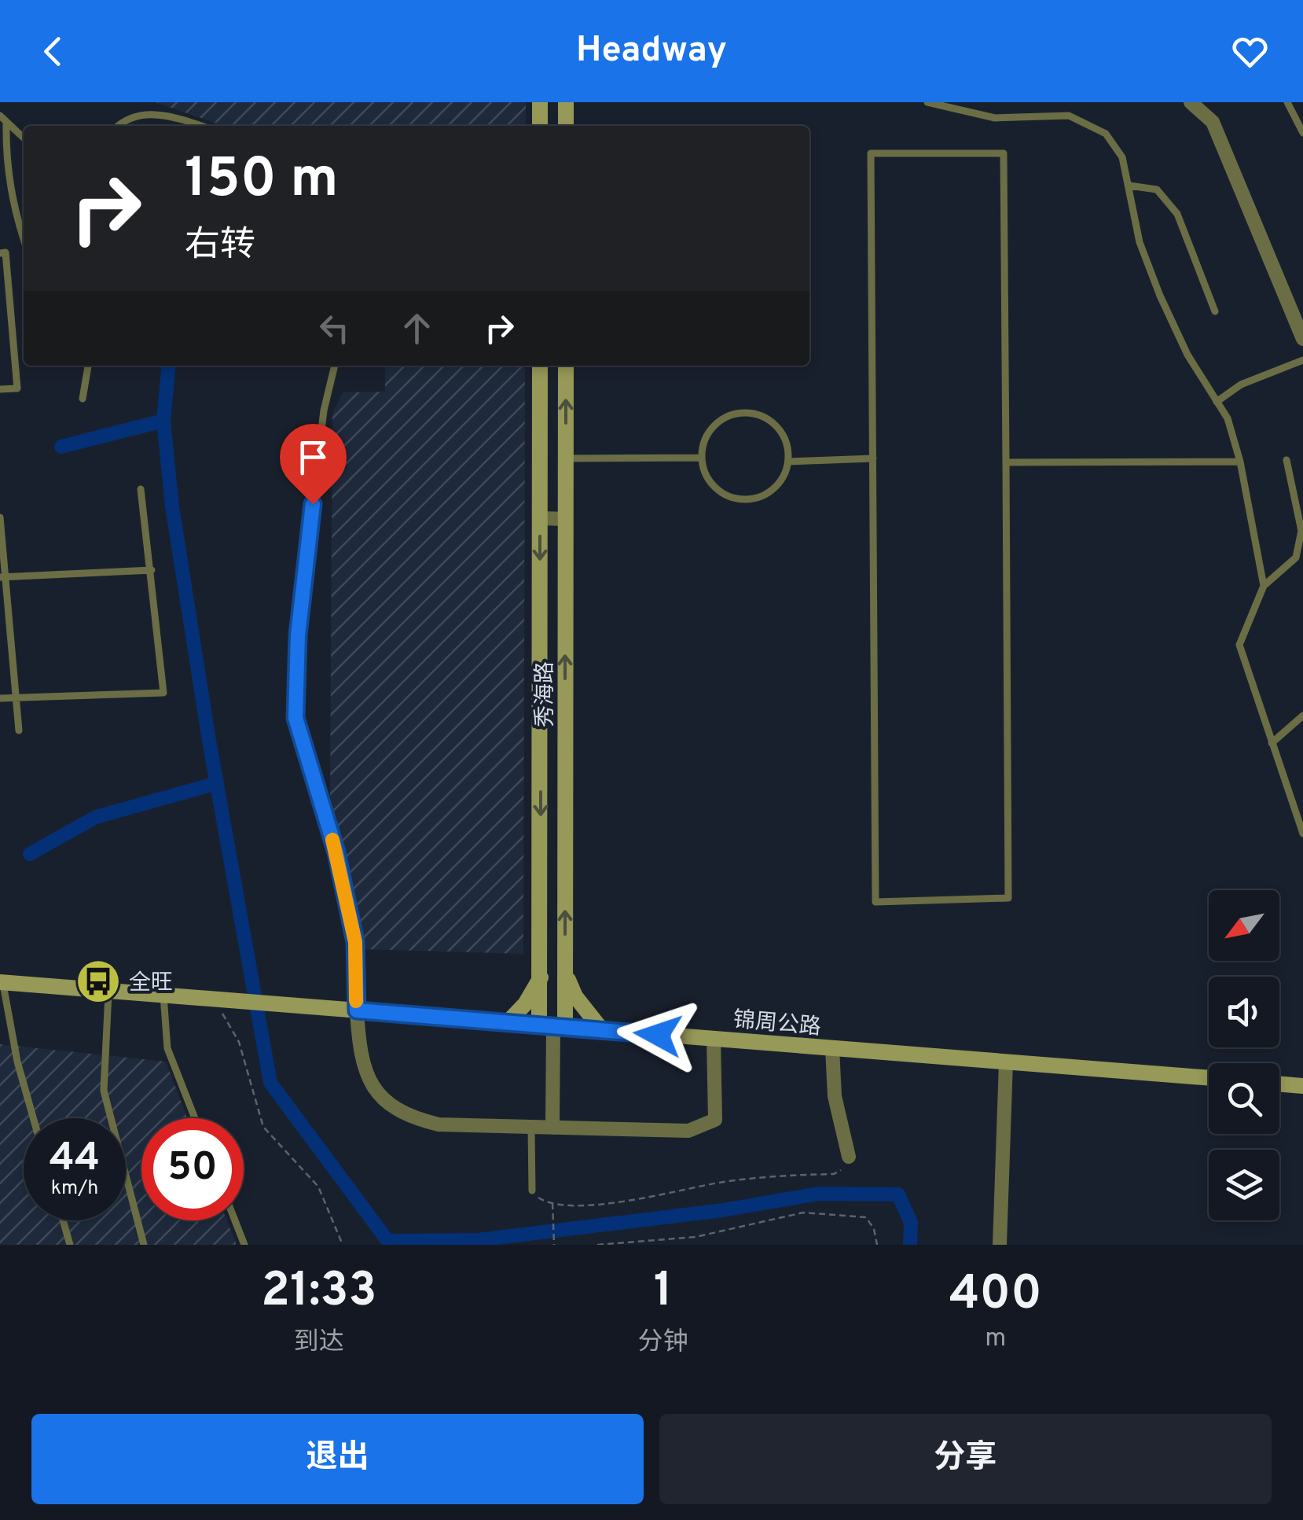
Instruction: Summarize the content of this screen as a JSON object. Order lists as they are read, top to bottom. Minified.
{"streets":{"main road":["秀海路","锦周公路"]},"crossings":[["秀海路","锦周公路"]],"places":{"bus stop":["全旺"]},"north":"bottom left","page":{"header":"Headway","turn":["150 m","右转"],"speed":"44 km/h","limit":"50","eta":["21:33","到达","1","分钟","400","m"],"buttons":["退出","分享"]}}
